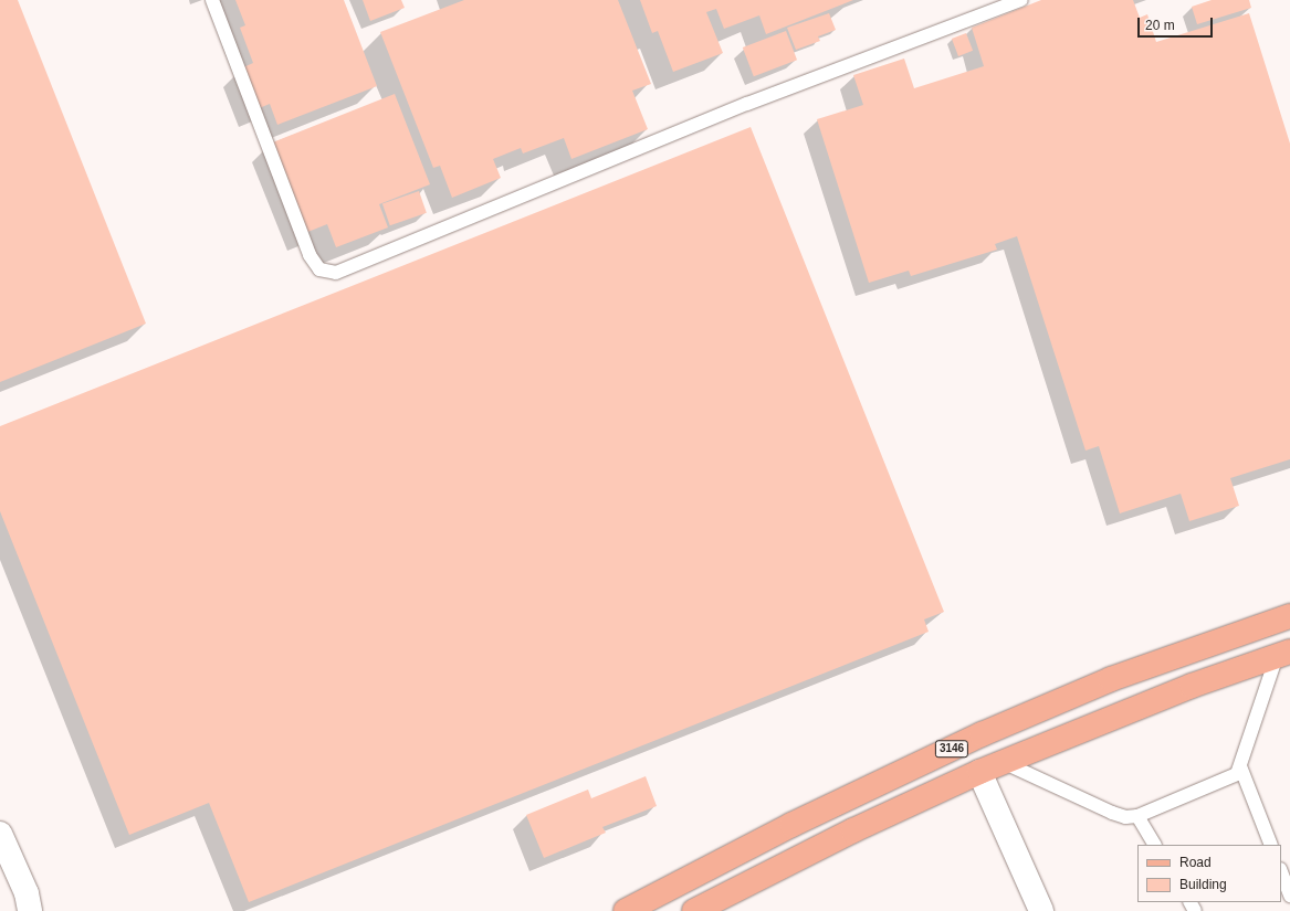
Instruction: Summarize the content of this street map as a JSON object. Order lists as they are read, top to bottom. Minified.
{"streets":{"main road":["3146"]},"legend":["Road","Building"],"scale_bar":"20 m"}
